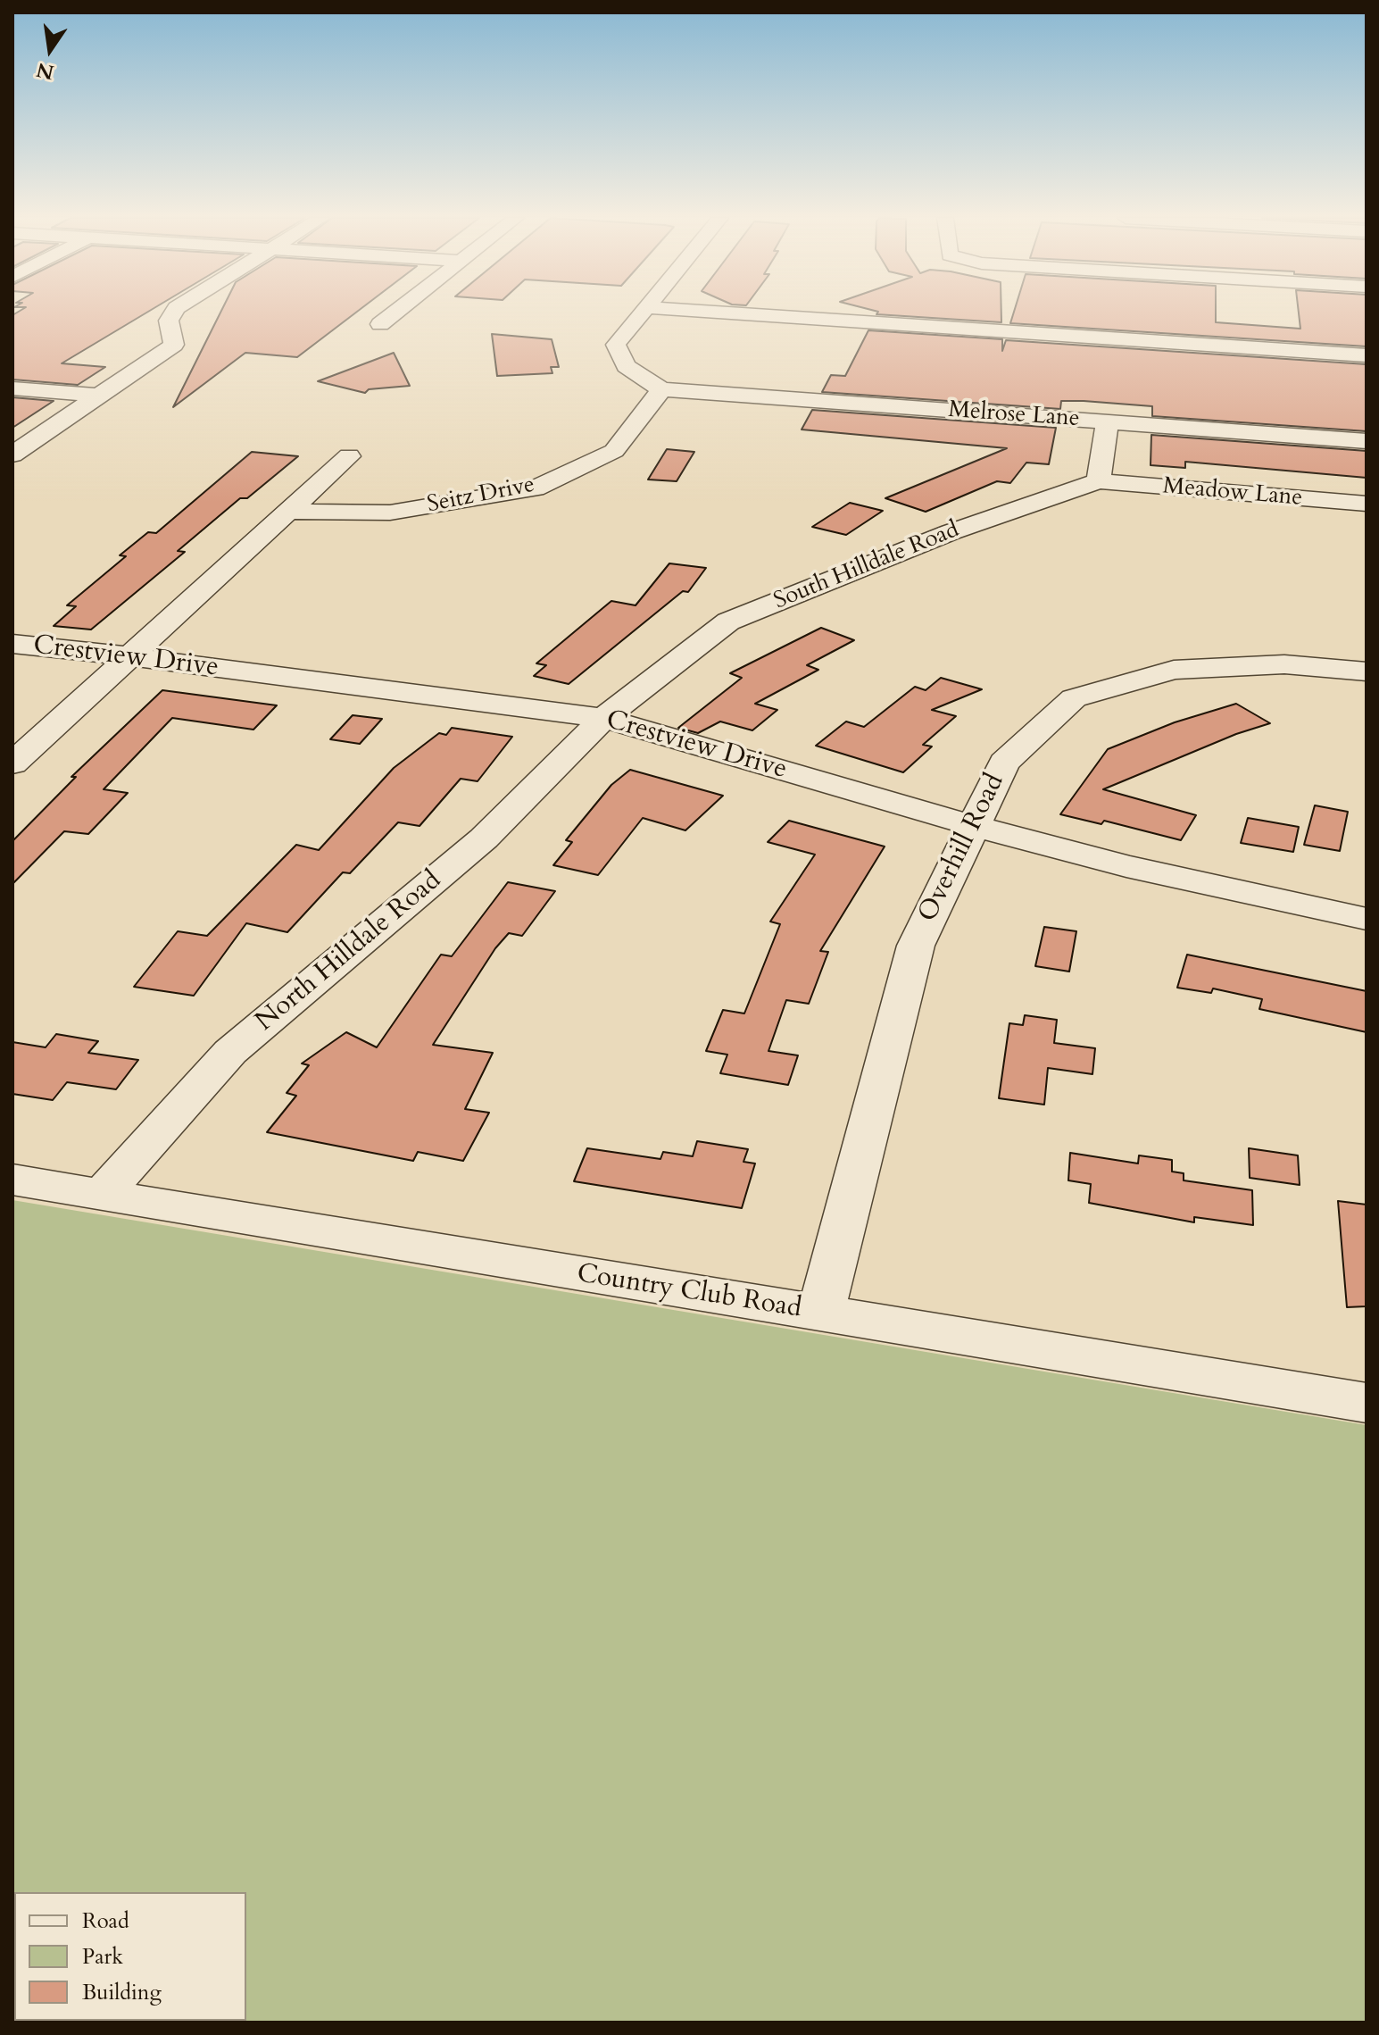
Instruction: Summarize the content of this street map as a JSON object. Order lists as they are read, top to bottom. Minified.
{"streets":{"street":["Melrose Lane","Meadow Lane","Seitz Drive","South Hilldale Road","Crestview Drive","Overhill Road","North Hilldale Road","Country Club Road"]},"crossings":[["Melrose Lane","Seitz Drive"],["Meadow Lane","South Hilldale Road"],["South Hilldale Road","Crestview Drive"],["South Hilldale Road","North Hilldale Road"],["Crestview Drive","Overhill Road"],["Crestview Drive","North Hilldale Road"],["Overhill Road","Country Club Road"],["North Hilldale Road","Country Club Road"]],"legend":["Road","Park","Building"],"north":"bottom"}
